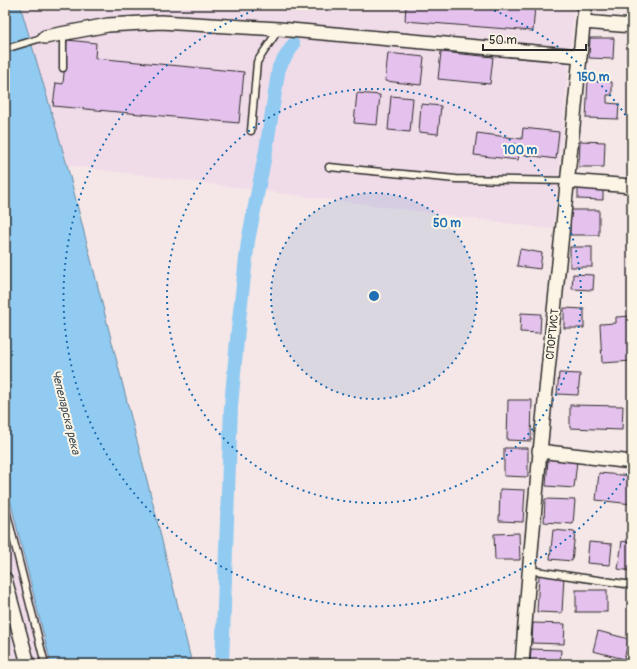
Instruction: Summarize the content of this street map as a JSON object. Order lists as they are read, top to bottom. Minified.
{"streets":{"street":["СПОРТИСТ"]},"water":["Чепеларска река"],"scale_bar":"50 m","rings":["150 m","100 m","50 m"]}
